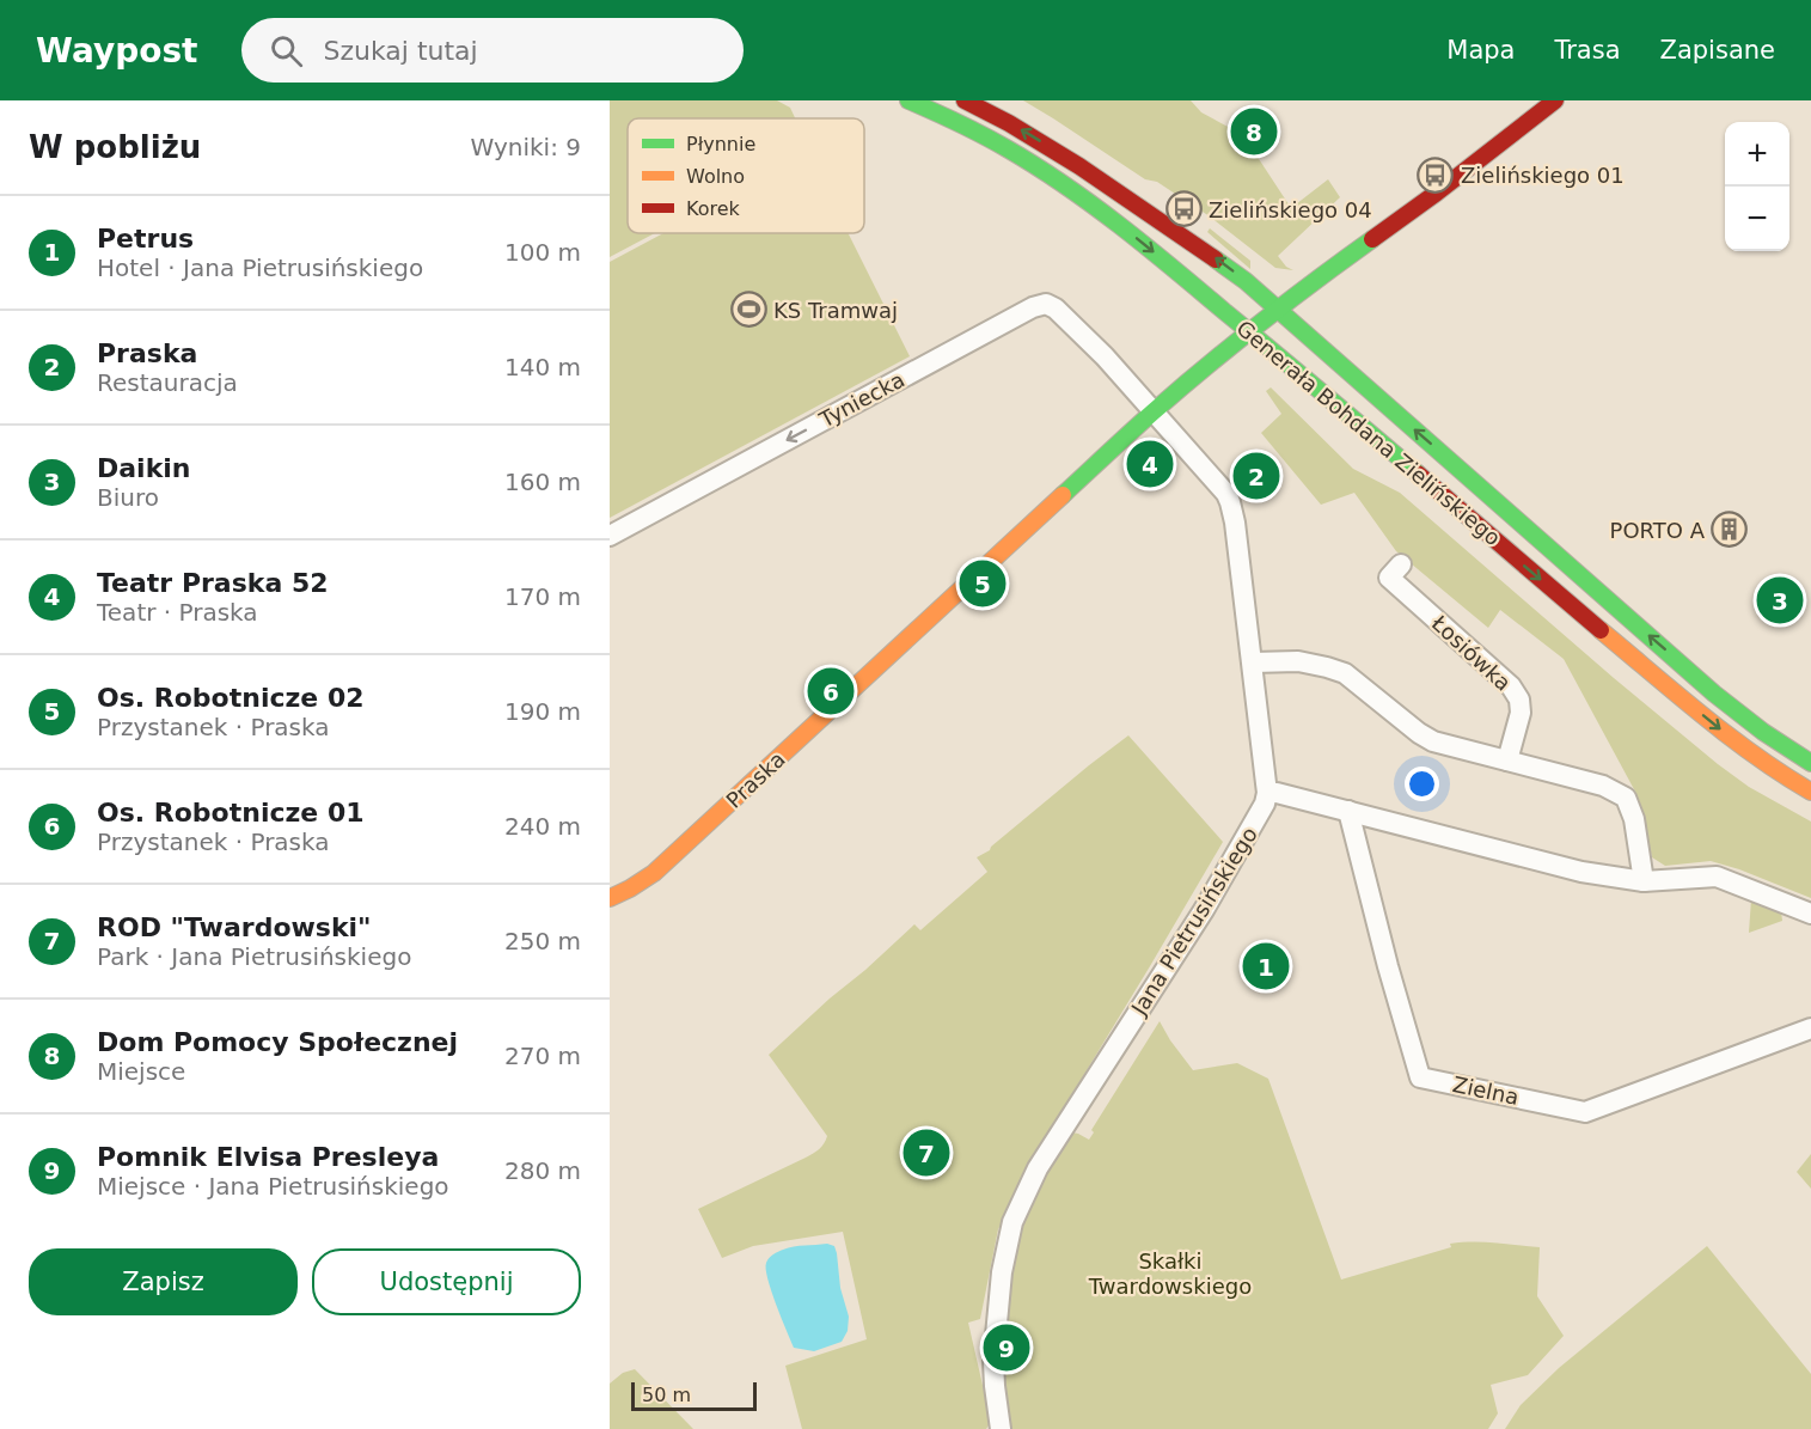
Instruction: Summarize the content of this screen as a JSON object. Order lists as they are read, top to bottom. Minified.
{"streets":{"main road":["Generała Bohdana Zielińskiego","Praska"],"street":["Tyniecka","Łosiówka","Jana Pietrusińskiego","Zielna"]},"crossings":[["Tyniecka","Praska"],["Generała Bohdana Zielińskiego","Praska"]],"one_way":["Tyniecka"],"parks":["Skałki Twardowskiego"],"places":{"bus stop":["Zielińskiego 01","Zielińskiego 04"],"sports":["KS Tramwaj"],"building":["PORTO A"]},"legend":["Płynnie","Wolno","Korek"],"scale_bar":"50 m","page":{"header":"Waypost","search":"Szukaj tutaj","nav":["Mapa","Trasa","Zapisane"],"heading":["W pobliżu","Wyniki: 9"],"pins":["8","4","2","5","3","6","1","7","9"],"map_buttons":["+","−"],"list":[{"mark":"1","name":"Petrus","note":"Hotel · Jana Pietrusińskiego","value":"100 m"},{"mark":"2","name":"Praska","note":"Restauracja","value":"140 m"},{"mark":"3","name":"Daikin","note":"Biuro","value":"160 m"},{"mark":"4","name":"Teatr Praska 52","note":"Teatr · Praska","value":"170 m"},{"mark":"5","name":"Os. Robotnicze 02","note":"Przystanek · Praska","value":"190 m"},{"mark":"6","name":"Os. Robotnicze 01","note":"Przystanek · Praska","value":"240 m"},{"mark":"7","name":"ROD \"Twardowski\"","note":"Park · Jana Pietrusińskiego","value":"250 m"},{"mark":"8","name":"Dom Pomocy Społecznej","note":"Miejsce","value":"270 m"},{"mark":"9","name":"Pomnik Elvisa Presleya","note":"Miejsce · Jana Pietrusińskiego","value":"280 m"}],"buttons":["Zapisz","Udostępnij"],"scale":"50 m"}}
